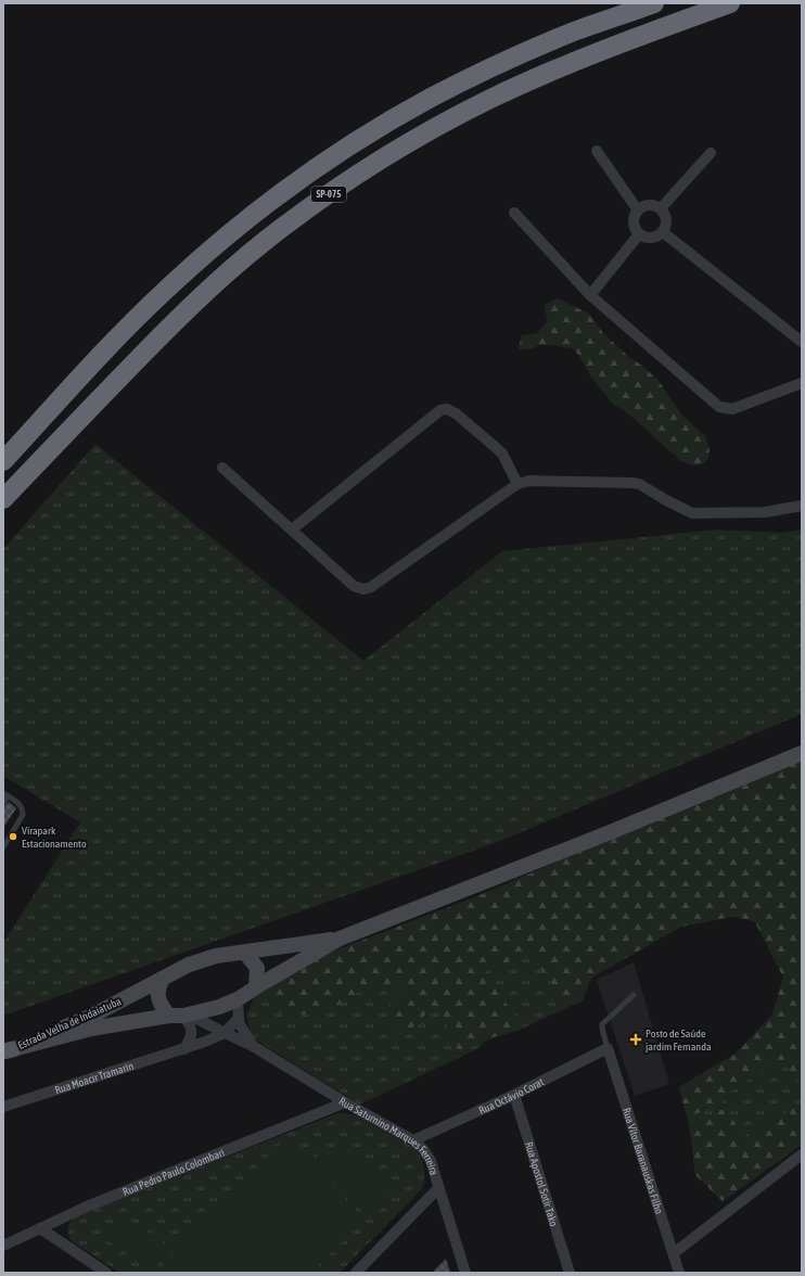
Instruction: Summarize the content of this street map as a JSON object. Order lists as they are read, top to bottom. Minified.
{"streets":{"highway":["SP-075"],"main road":["Estrada Velha de Indaiatuba"],"street":["Rua Moacir Tramarin","Rua Octávio Corat","Rua Saturnino Marques Ferreira","Rua Vítor Baranauskas Filho","Rua Pedro Paulo Colombari","Rua Apostol Sotir Tako"]},"crossings":[["Estrada Velha de Indaiatuba","Rua Saturnino Marques Ferreira"],["Rua Moacir Tramarin","Rua Saturnino Marques Ferreira"],["Rua Octávio Corat","Rua Saturnino Marques Ferreira"],["Rua Octávio Corat","Rua Vítor Baranauskas Filho"],["Rua Octávio Corat","Rua Apostol Sotir Tako"],["Rua Saturnino Marques Ferreira","Rua Pedro Paulo Colombari"]],"places":{"other":["Virapark Estacionamento"],"health":["Posto de Saúde jardim Fernanda"]}}
